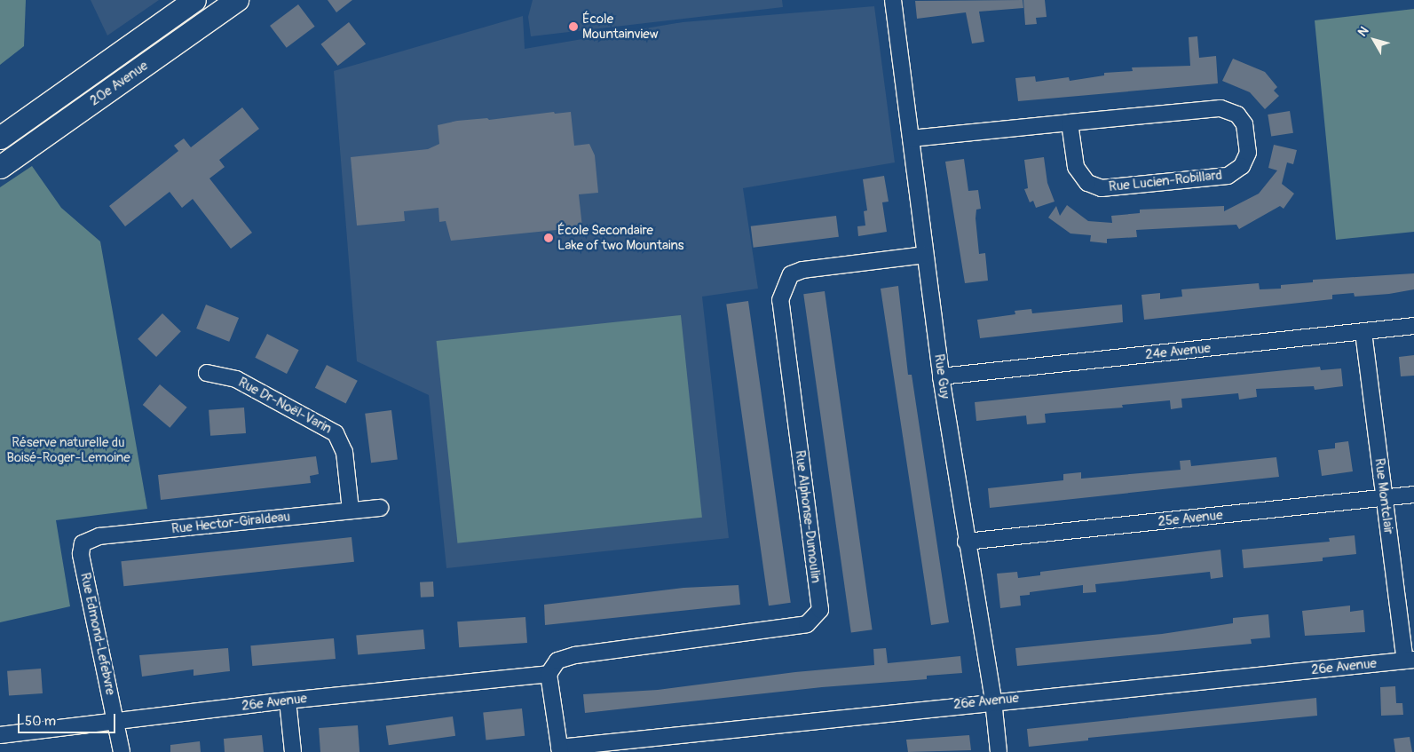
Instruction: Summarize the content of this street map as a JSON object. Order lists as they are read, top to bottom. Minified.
{"streets":{"street":["20e Avenue","Rue Lucien-Robillard","24e Avenue","Rue Guy","Rue Dr-Noël-Varin","Rue Montclair","Rue Alphonse-Dumoulin","25e Avenue","Rue Hector-Giraldeau","Rue Edmond-Lefebvre","26e Avenue"]},"crossings":[["Rue Lucien-Robillard","Rue Guy"],["24e Avenue","Rue Guy"],["24e Avenue","Rue Montclair"],["Rue Guy","Rue Alphonse-Dumoulin"],["Rue Guy","25e Avenue"],["Rue Guy","26e Avenue"],["Rue Dr-Noël-Varin","Rue Hector-Giraldeau"],["Rue Montclair","25e Avenue"],["Rue Montclair","26e Avenue"],["Rue Alphonse-Dumoulin","26e Avenue"],["Rue Hector-Giraldeau","Rue Edmond-Lefebvre"],["Rue Edmond-Lefebvre","26e Avenue"]],"parks":["Réserve naturelle du Boisé-Roger-Lemoine"],"places":["École Mountainview","École Secondaire Lake of two Mountains"],"scale_bar":"50 m","north":"top left"}
